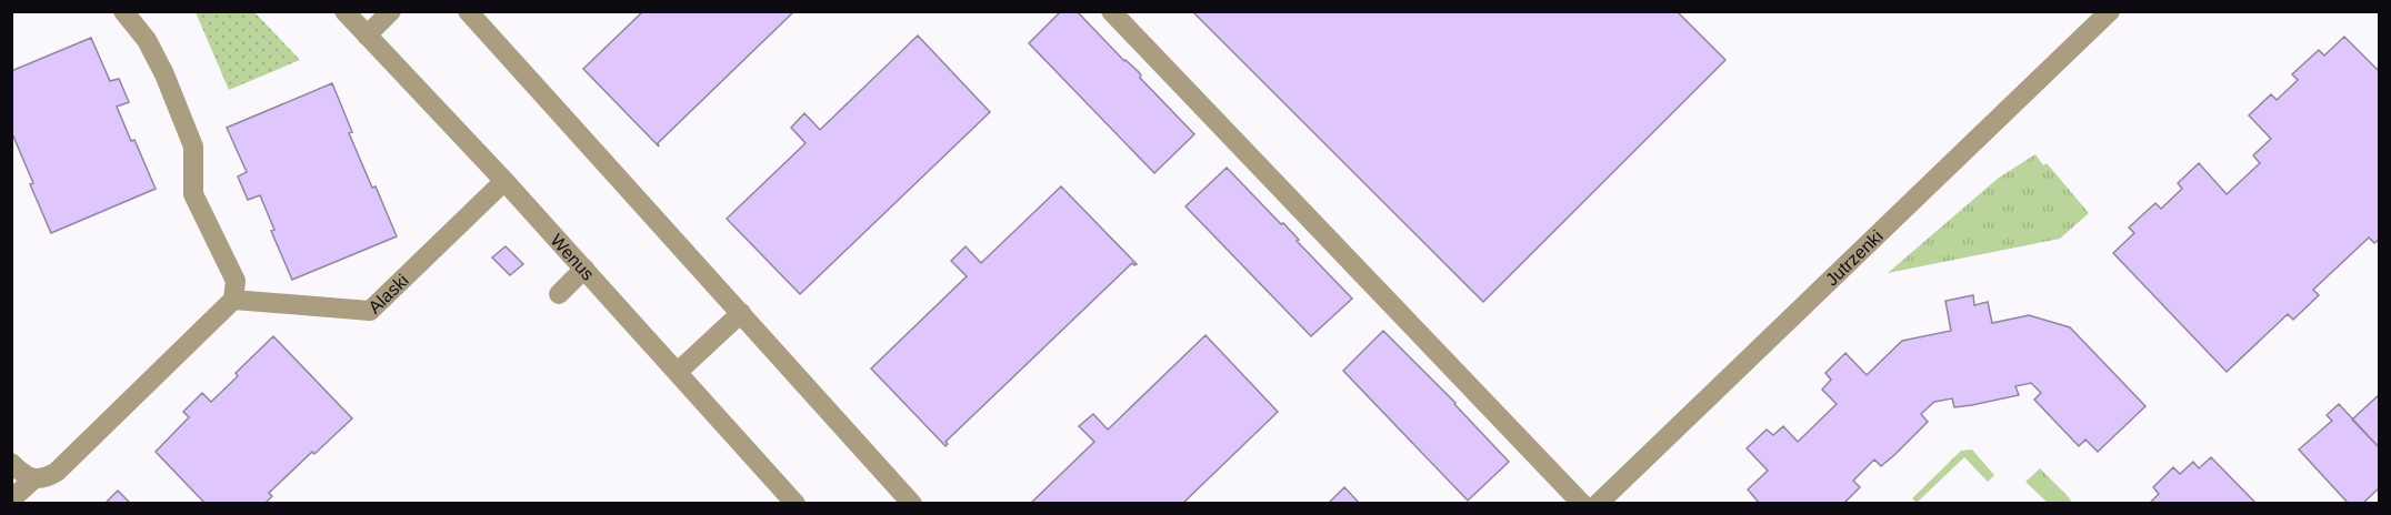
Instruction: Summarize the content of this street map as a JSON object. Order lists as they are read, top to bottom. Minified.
{"streets":{"street":["Wenus","Jutrzenki","Alaski"]},"crossings":[["Wenus","Alaski"]]}
